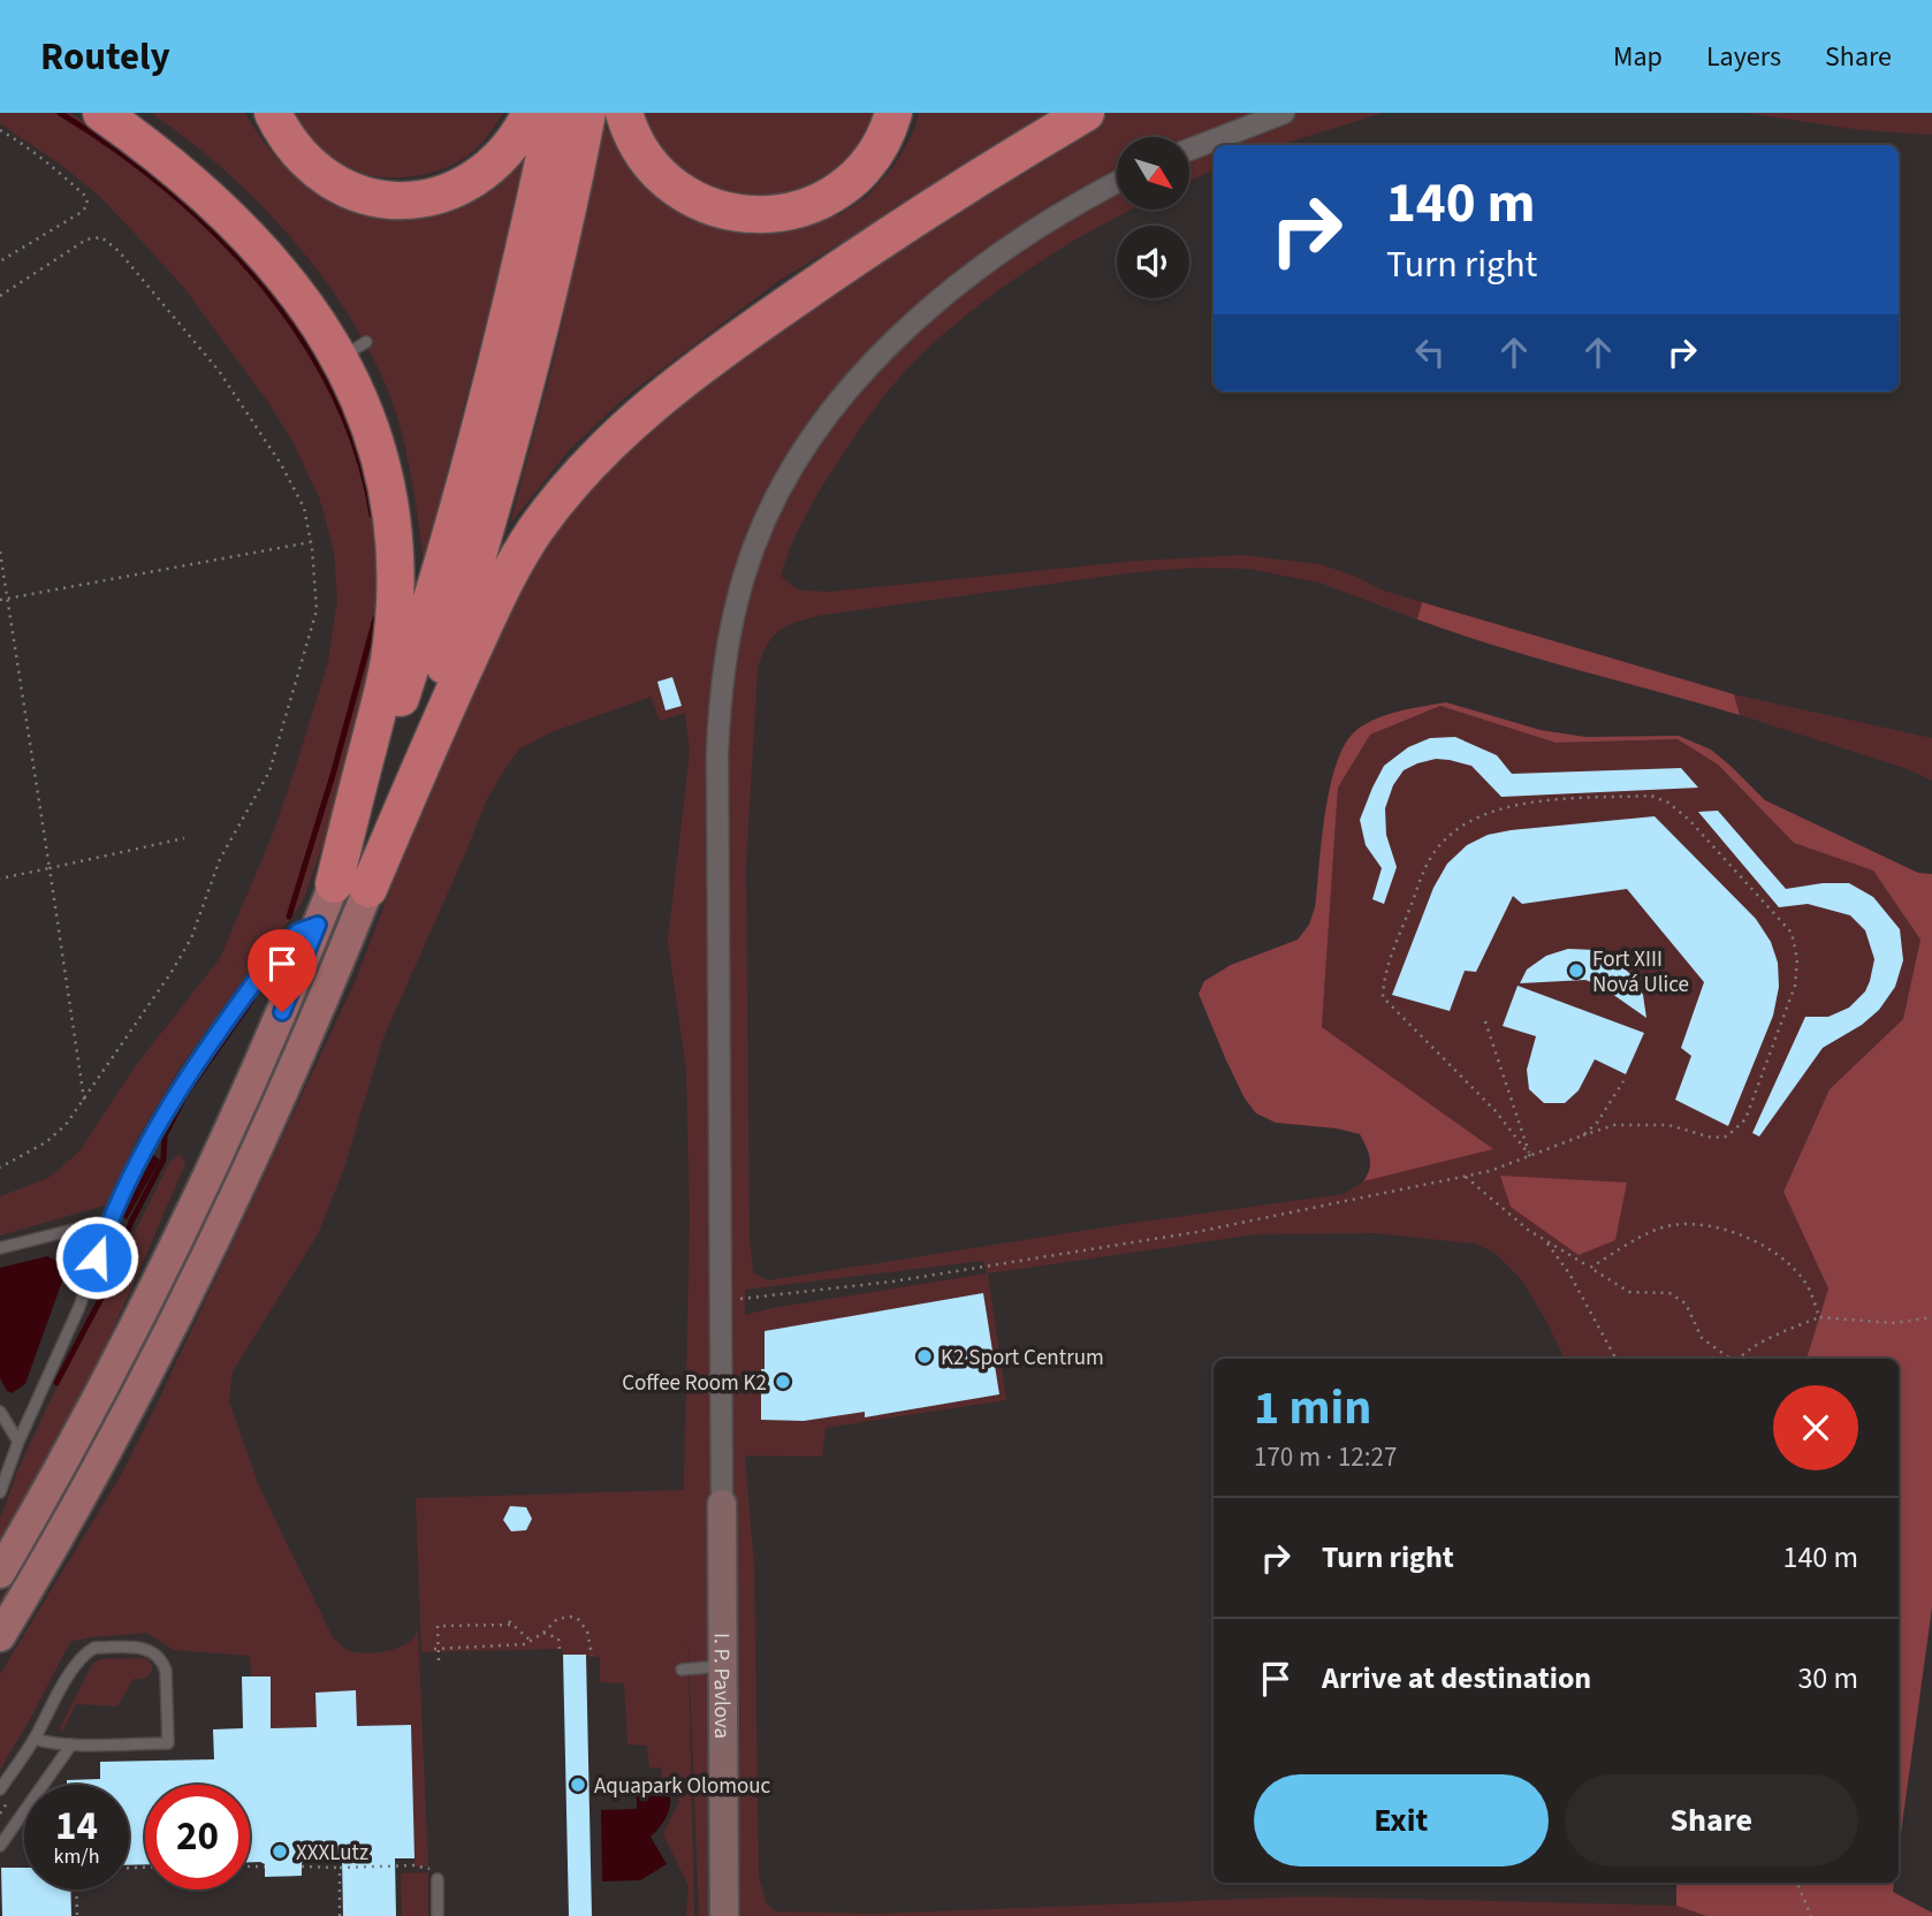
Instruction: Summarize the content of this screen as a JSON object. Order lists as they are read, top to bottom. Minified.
{"streets":{"street":["I. P. Pavlova"]},"places":["Fort XIII Nová Ulice","K2 Sport Centrum","Coffee Room K2","Aquapark Olomouc","XXXLutz"],"north":"bottom right","page":{"header":"Routely","nav":["Map","Layers","Share"],"turn":["140 m","Turn right"],"heading":["1 min","170 m · 12:27"],"list":[{"name":"Turn right","value":"140 m"},{"name":"Arrive at destination","value":"30 m"}],"buttons":["Exit","Share"],"speed":"14 km/h","limit":"20"}}
